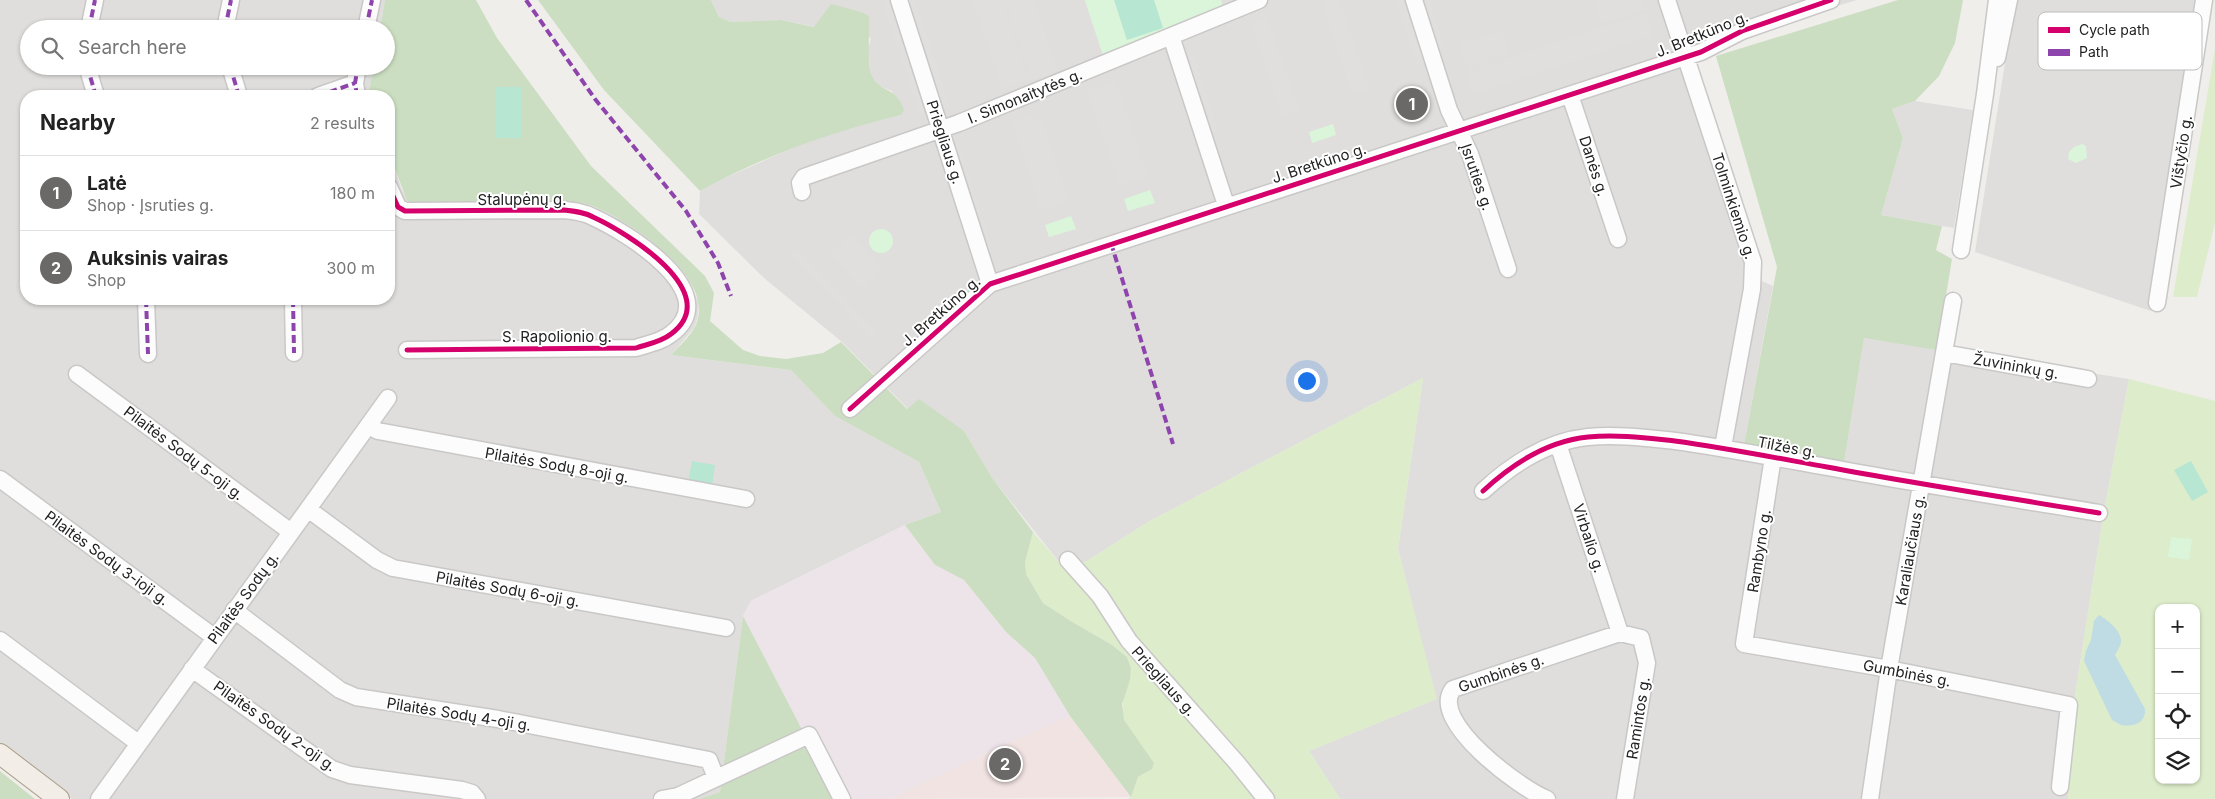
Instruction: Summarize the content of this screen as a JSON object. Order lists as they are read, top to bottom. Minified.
{"streets":{"street":["J. Bretkūno g.","I. Simonaitytės g.","Priegliaus g.","Vištyčio g.","Danės g.","Įsruties g.","Stalupėnų g.","Tolminkiemio g.","S. Rapolionio g.","Žuvininkų g.","Tilžės g.","Pilaitės Sodų 5-oji g.","Pilaitės Sodų 8-oji g.","Virbalio g.","Karaliaučiaus g.","Rambyno g.","Pilaitės Sodų 3-ioji g.","Pilaitės Sodų 6-oji g.","Pilaitės Sodų g.","Gumbinės g.","Pilaitės Sodų 4-oji g.","Ramintos g.","Pilaitės Sodų 2-oji g."]},"crossings":[["J. Bretkūno g.","Priegliaus g."],["J. Bretkūno g.","Danės g."],["J. Bretkūno g.","Įsruties g."],["J. Bretkūno g.","Tolminkiemio g."],["I. Simonaitytės g.","Priegliaus g."],["Stalupėnų g.","S. Rapolionio g."],["Tolminkiemio g.","Tilžės g."],["Žuvininkų g.","Karaliaučiaus g."],["Tilžės g.","Virbalio g."],["Tilžės g.","Karaliaučiaus g."],["Tilžės g.","Rambyno g."],["Pilaitės Sodų 5-oji g.","Pilaitės Sodų g."],["Pilaitės Sodų 8-oji g.","Pilaitės Sodų g."],["Virbalio g.","Gumbinės g."],["Virbalio g.","Ramintos g."],["Karaliaučiaus g.","Gumbinės g."],["Rambyno g.","Gumbinės g."],["Pilaitės Sodų 3-ioji g.","Pilaitės Sodų g."],["Pilaitės Sodų 6-oji g.","Pilaitės Sodų g."],["Pilaitės Sodų g.","Pilaitės Sodų 4-oji g."],["Pilaitės Sodų g.","Pilaitės Sodų 2-oji g."],["Gumbinės g.","Ramintos g."]],"legend":["Cycle path","Path"],"page":{"search":"Search here","pins":["1","2"],"heading":["Nearby","2 results"],"list":[{"mark":"1","name":"Latė","note":"Shop · Įsruties g.","value":"180 m"},{"mark":"2","name":"Auksinis vairas","note":"Shop","value":"300 m"}],"map_buttons":["+","−"]}}
